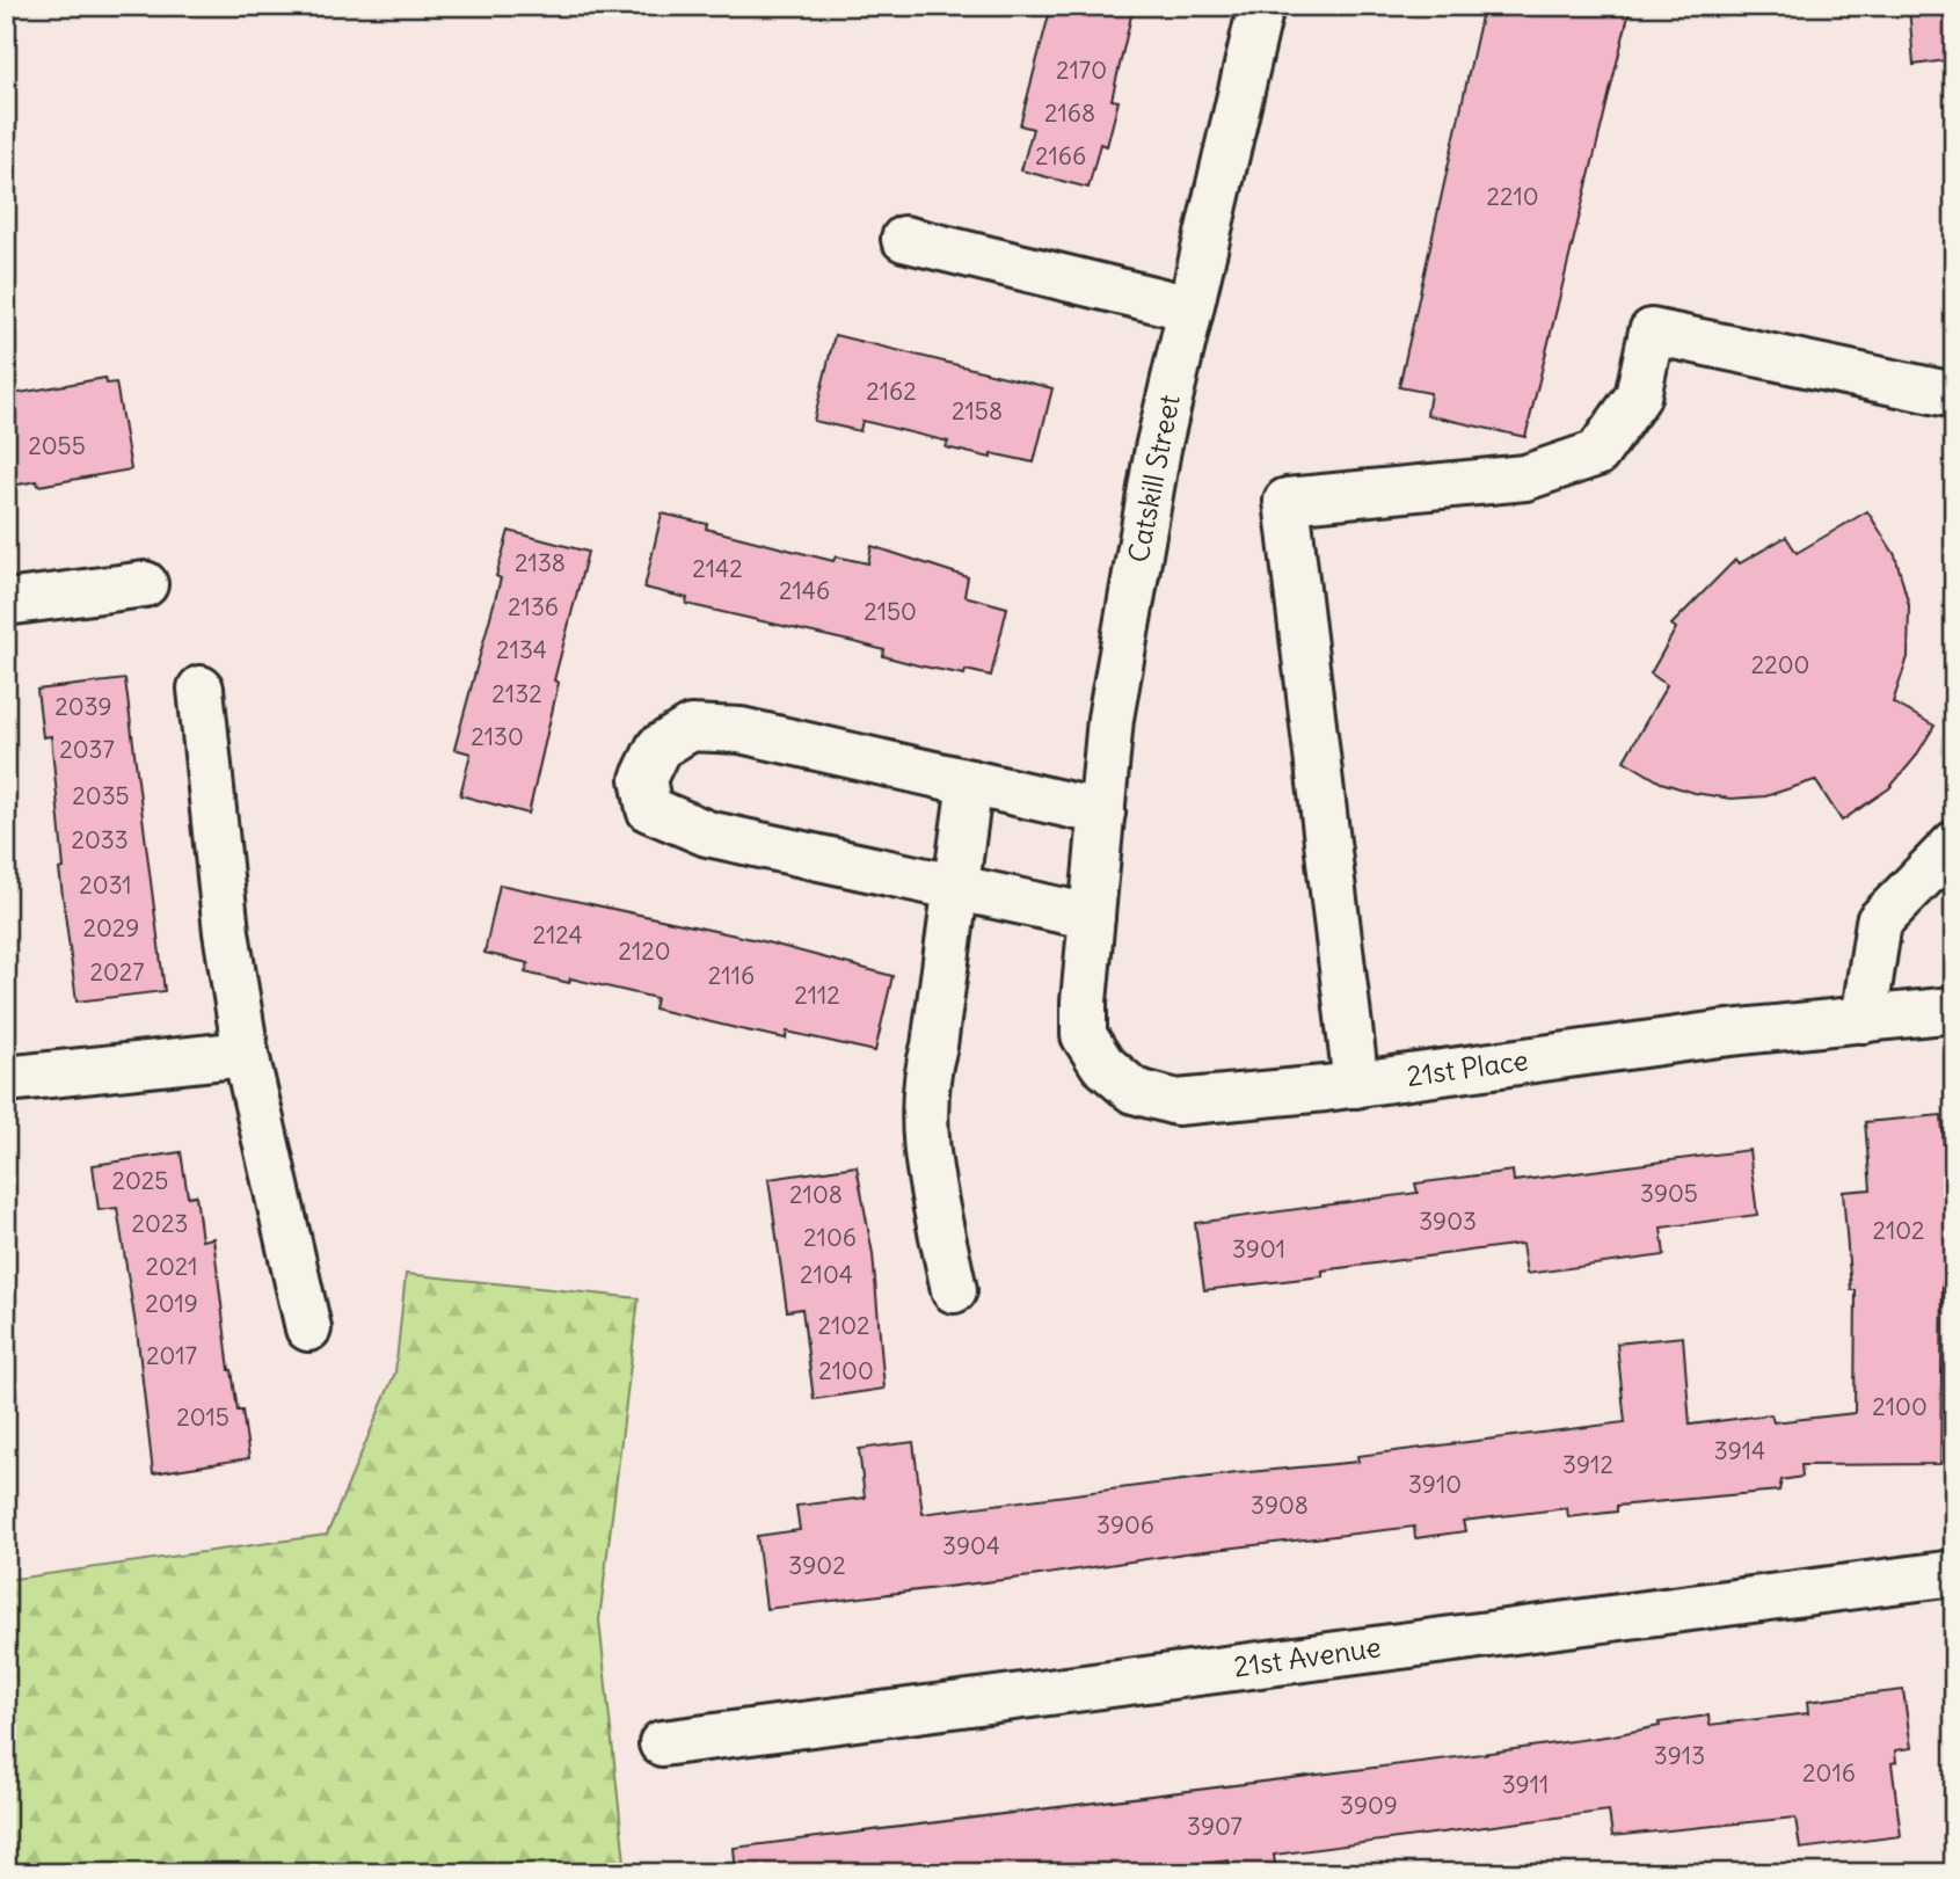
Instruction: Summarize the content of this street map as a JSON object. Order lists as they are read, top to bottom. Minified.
{"streets":{"street":["Catskill Street","21st Place","21st Avenue"]},"crossings":[["Catskill Street","21st Place"]],"house_numbers":["2170","2168","2166","2210","2162","2158","2055","2138","2142","2146","2136","2150","2134","2200","2132","2039","2130","2037","2035","2033","2031","2029","2124","2120","2027","2116","2112","2025","3905","2108","3903","2023","2102","2106","3901","2021","2104","2019","2102","2017","2100","2100","2015","3914","3912","3910","3908","3906","3904","3902","3913","2016","3911","3909","3907"]}
